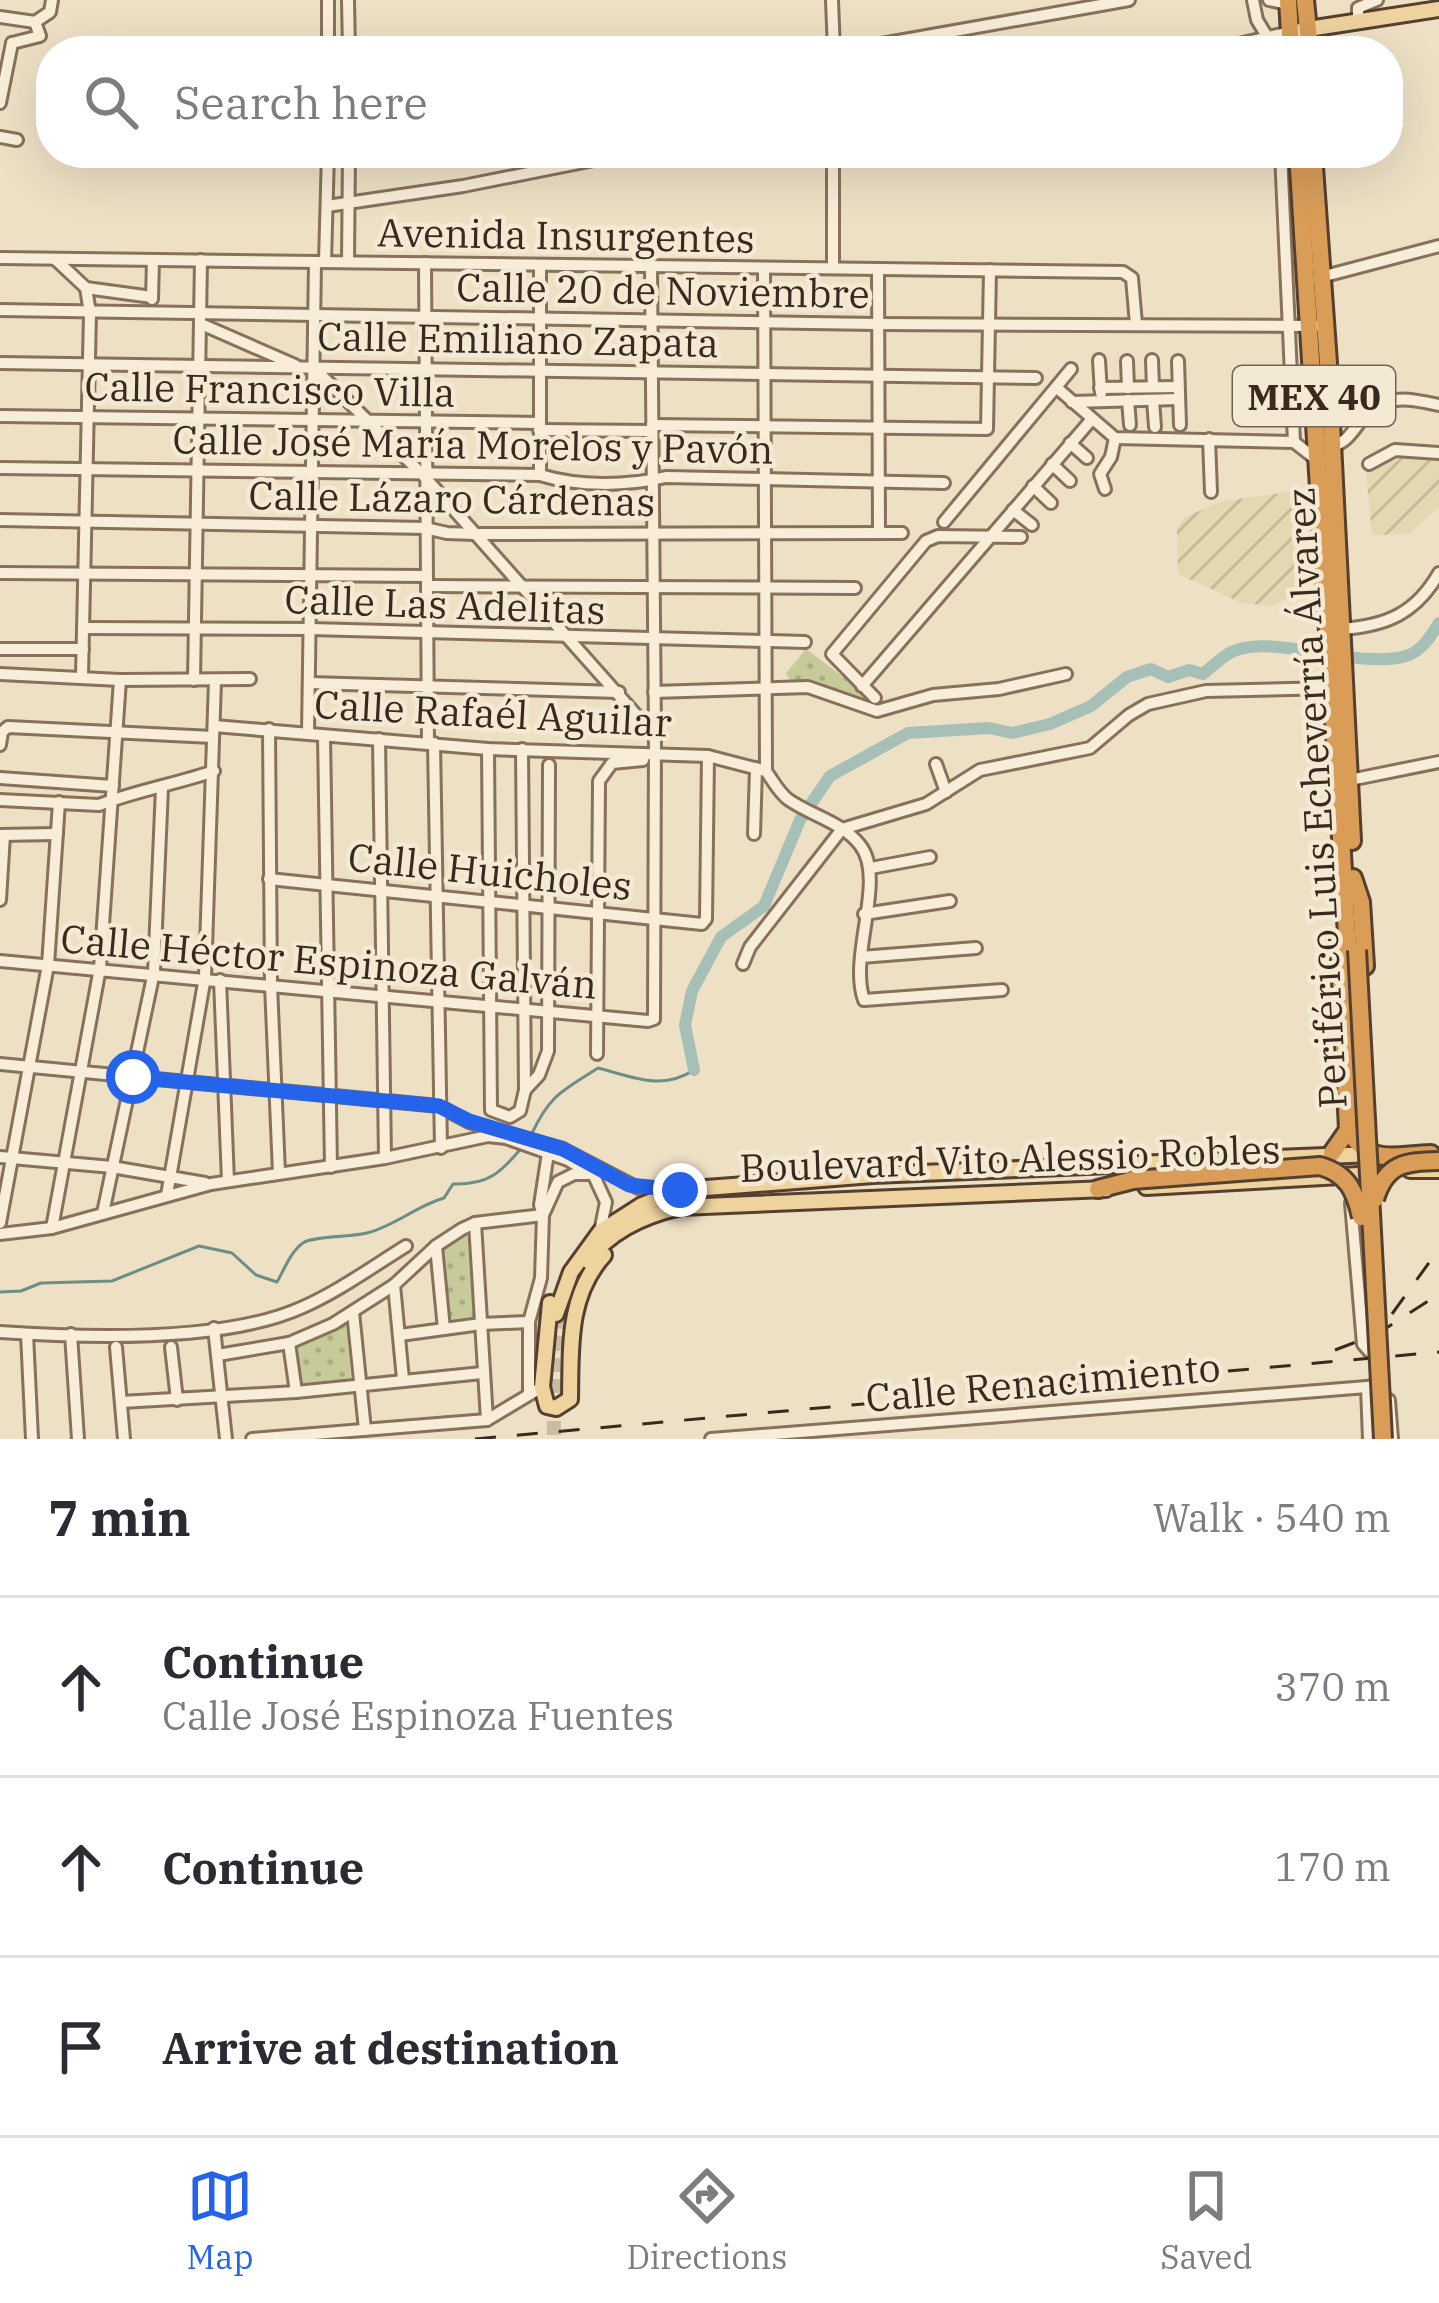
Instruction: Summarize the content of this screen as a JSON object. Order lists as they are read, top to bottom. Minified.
{"streets":{"highway":["MEX 40","Periférico Luis Echeverría Álvarez"],"main road":["Boulevard Vito Alessio Robles"],"street":["Avenida Insurgentes","Calle 20 de Noviembre","Calle Emiliano Zapata","Calle Francisco Villa","Calle José María Morelos y Pavón","Calle Lázaro Cárdenas","Calle Las Adelitas","Calle Rafaél Aguilar","Calle Huicholes","Calle Héctor Espinoza Galván","Calle Renacimiento"]},"crossings":[["Avenida Insurgentes","Calle 20 de Noviembre"],["Calle 20 de Noviembre","Periférico Luis Echeverría Álvarez"],["Calle Emiliano Zapata","Calle Francisco Villa"],["Calle Rafaél Aguilar","Calle Huicholes"],["Periférico Luis Echeverría Álvarez","Calle Renacimiento"],["Calle Huicholes","Calle Héctor Espinoza Galván"]],"page":{"search":"Search here","heading":["7 min","Walk · 540 m"],"list":[["Continue","Calle José Espinoza Fuentes","370 m"],["Continue","170 m"],"Arrive at destination"],"nav":["Map","Directions","Saved"]}}
